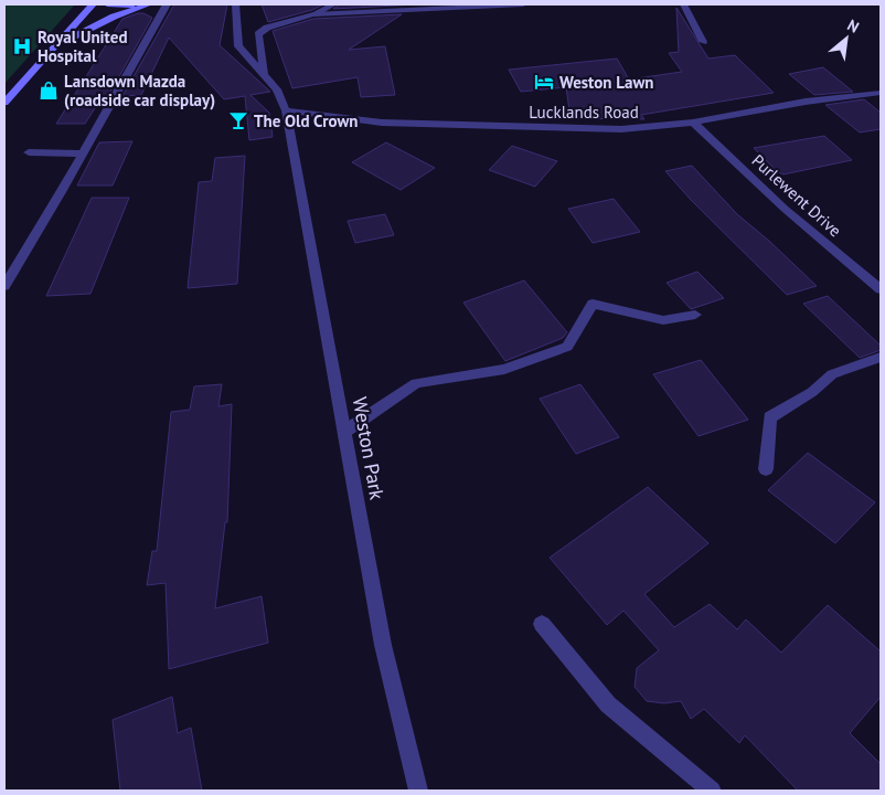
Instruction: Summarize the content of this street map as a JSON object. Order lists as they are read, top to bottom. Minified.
{"streets":{"street":["Lucklands Road","Purlewent Drive","Weston Park"]},"crossings":[["Lucklands Road","Purlewent Drive"],["Lucklands Road","Weston Park"]],"places":{"hospital":["Royal United Hospital"],"hotel":["Weston Lawn"],"shop":["Lansdown Mazda (roadside car display)"],"bar":["The Old Crown"]},"north":"top right"}
